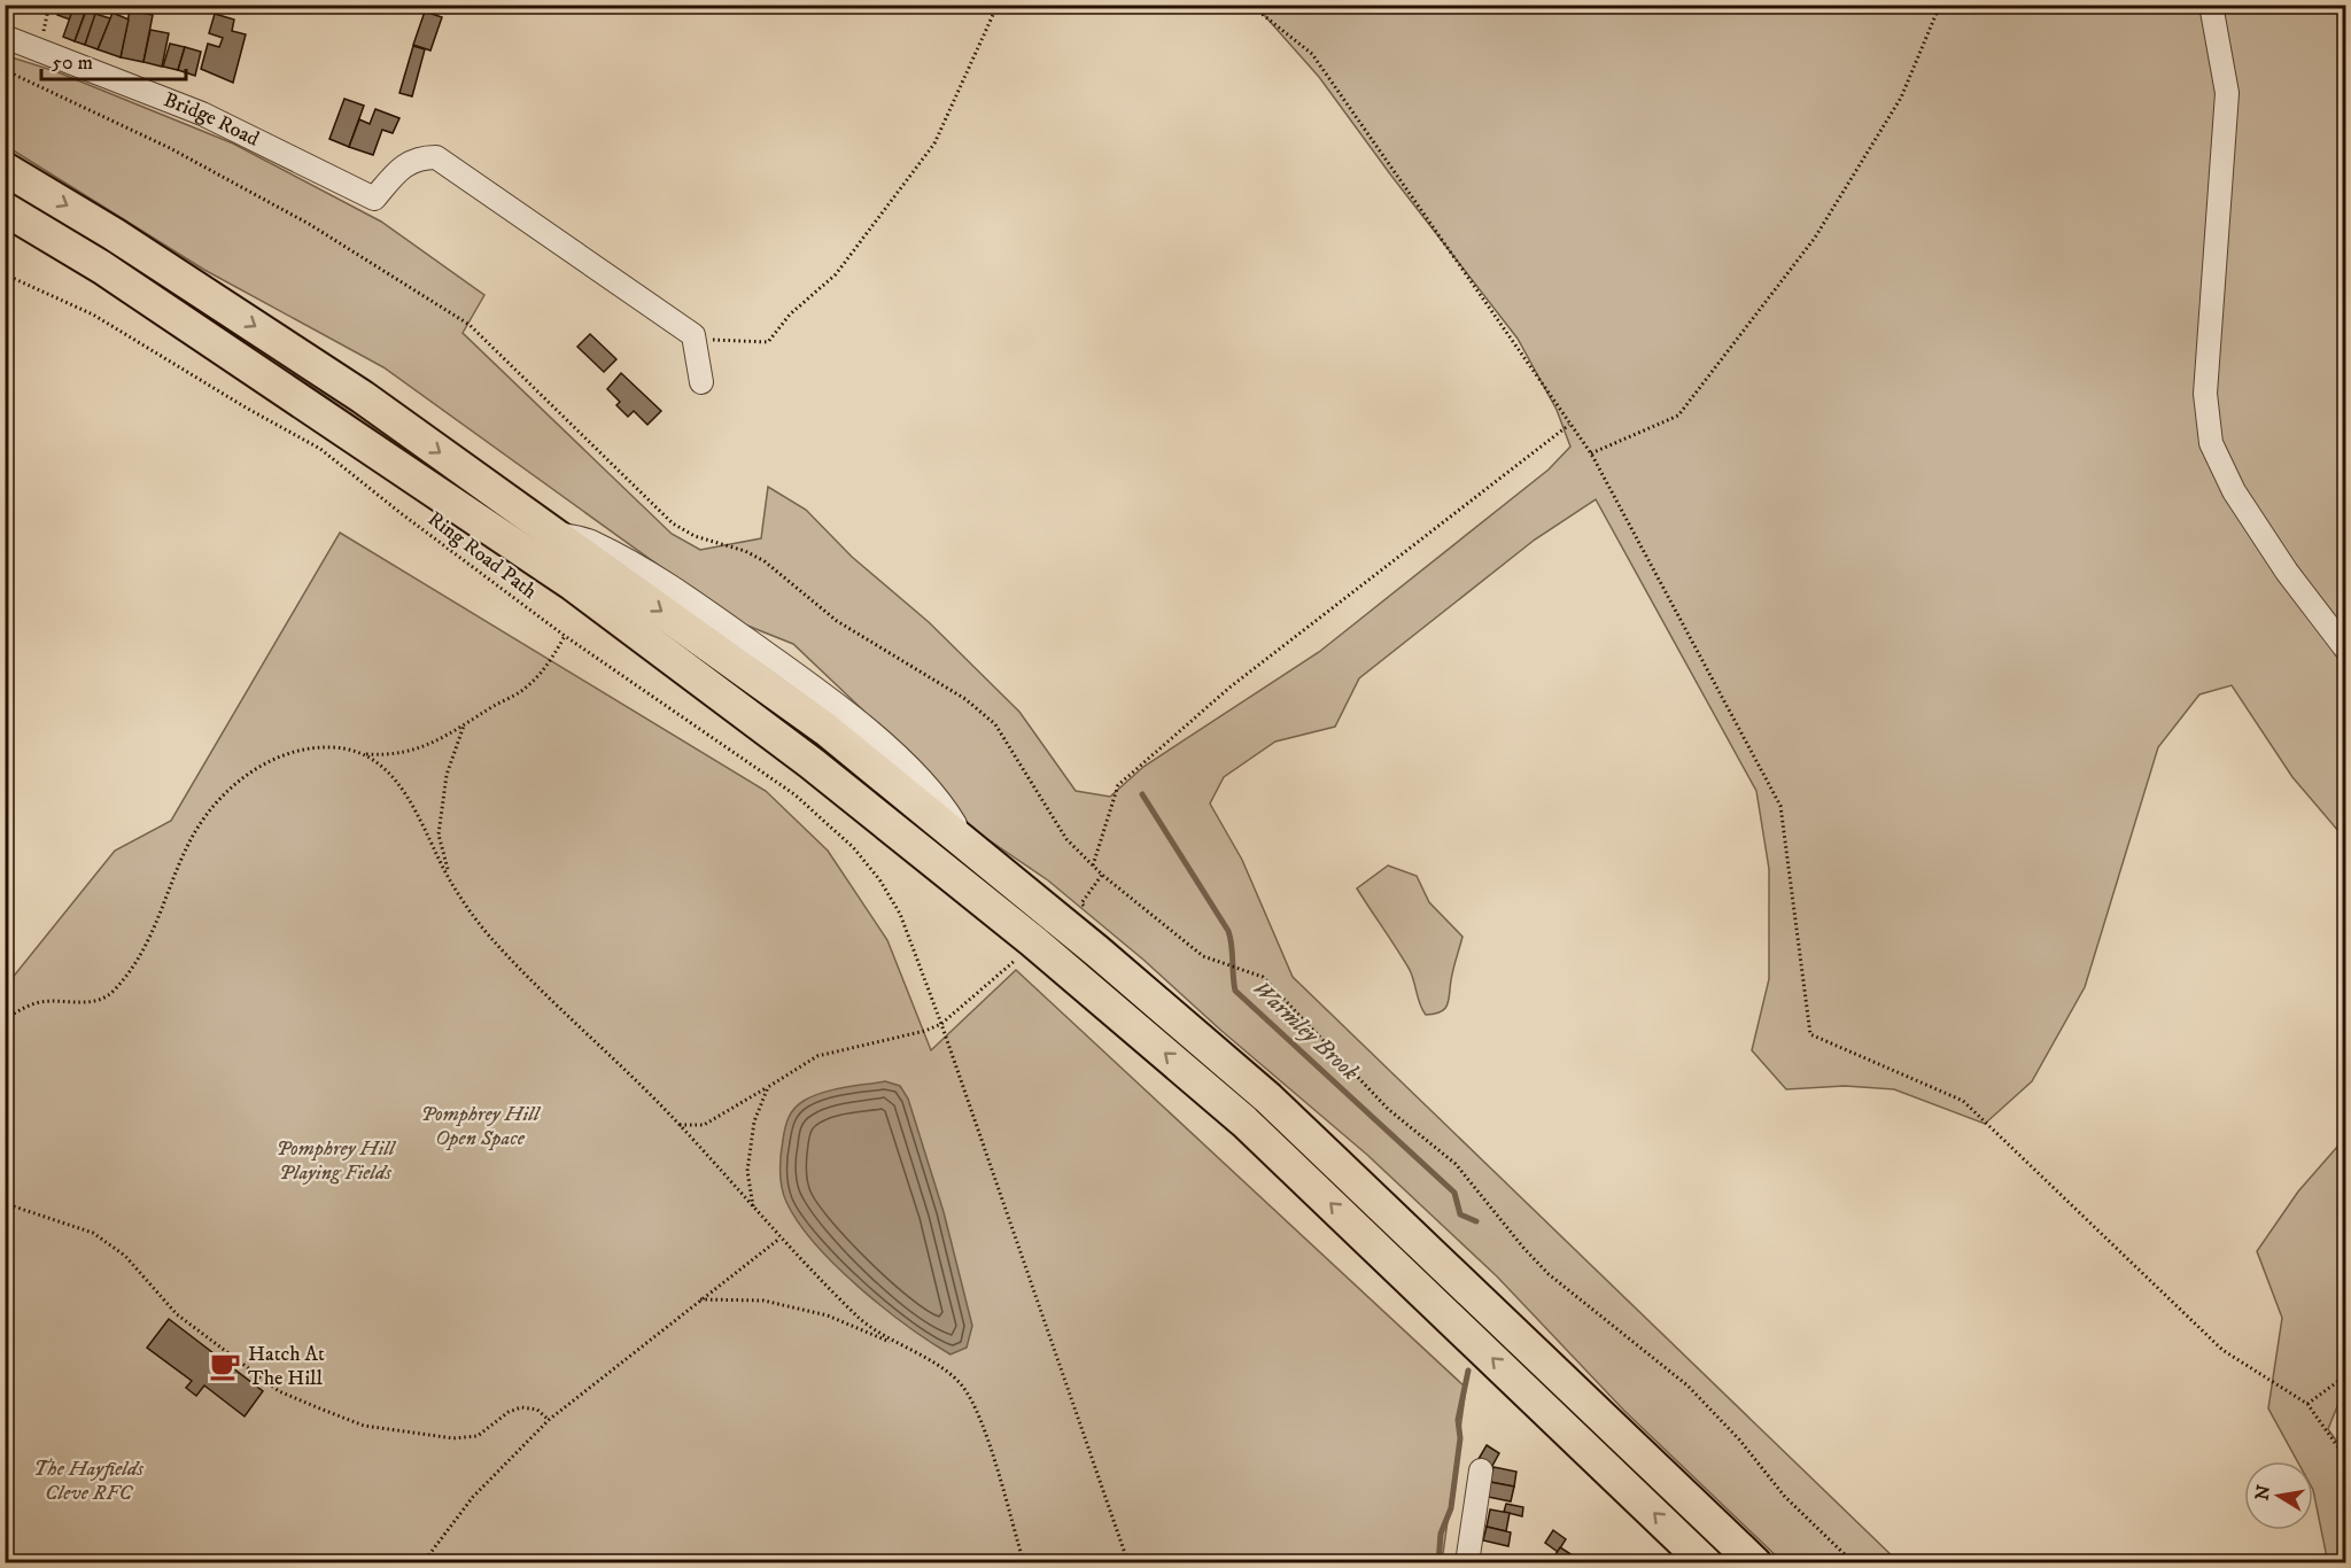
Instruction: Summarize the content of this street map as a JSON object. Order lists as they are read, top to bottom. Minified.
{"streets":{"street":["Bridge Road"],"path":["Ring Road Path"]},"water":["Warmley Brook"],"parks":["Pomphrey Hill Open Space","Pomphrey Hill Playing Fields","The Hayfields Cleve RFC"],"places":{"cafe":["Hatch At The Hill"]},"scale_bar":"50 m","north":"left"}
